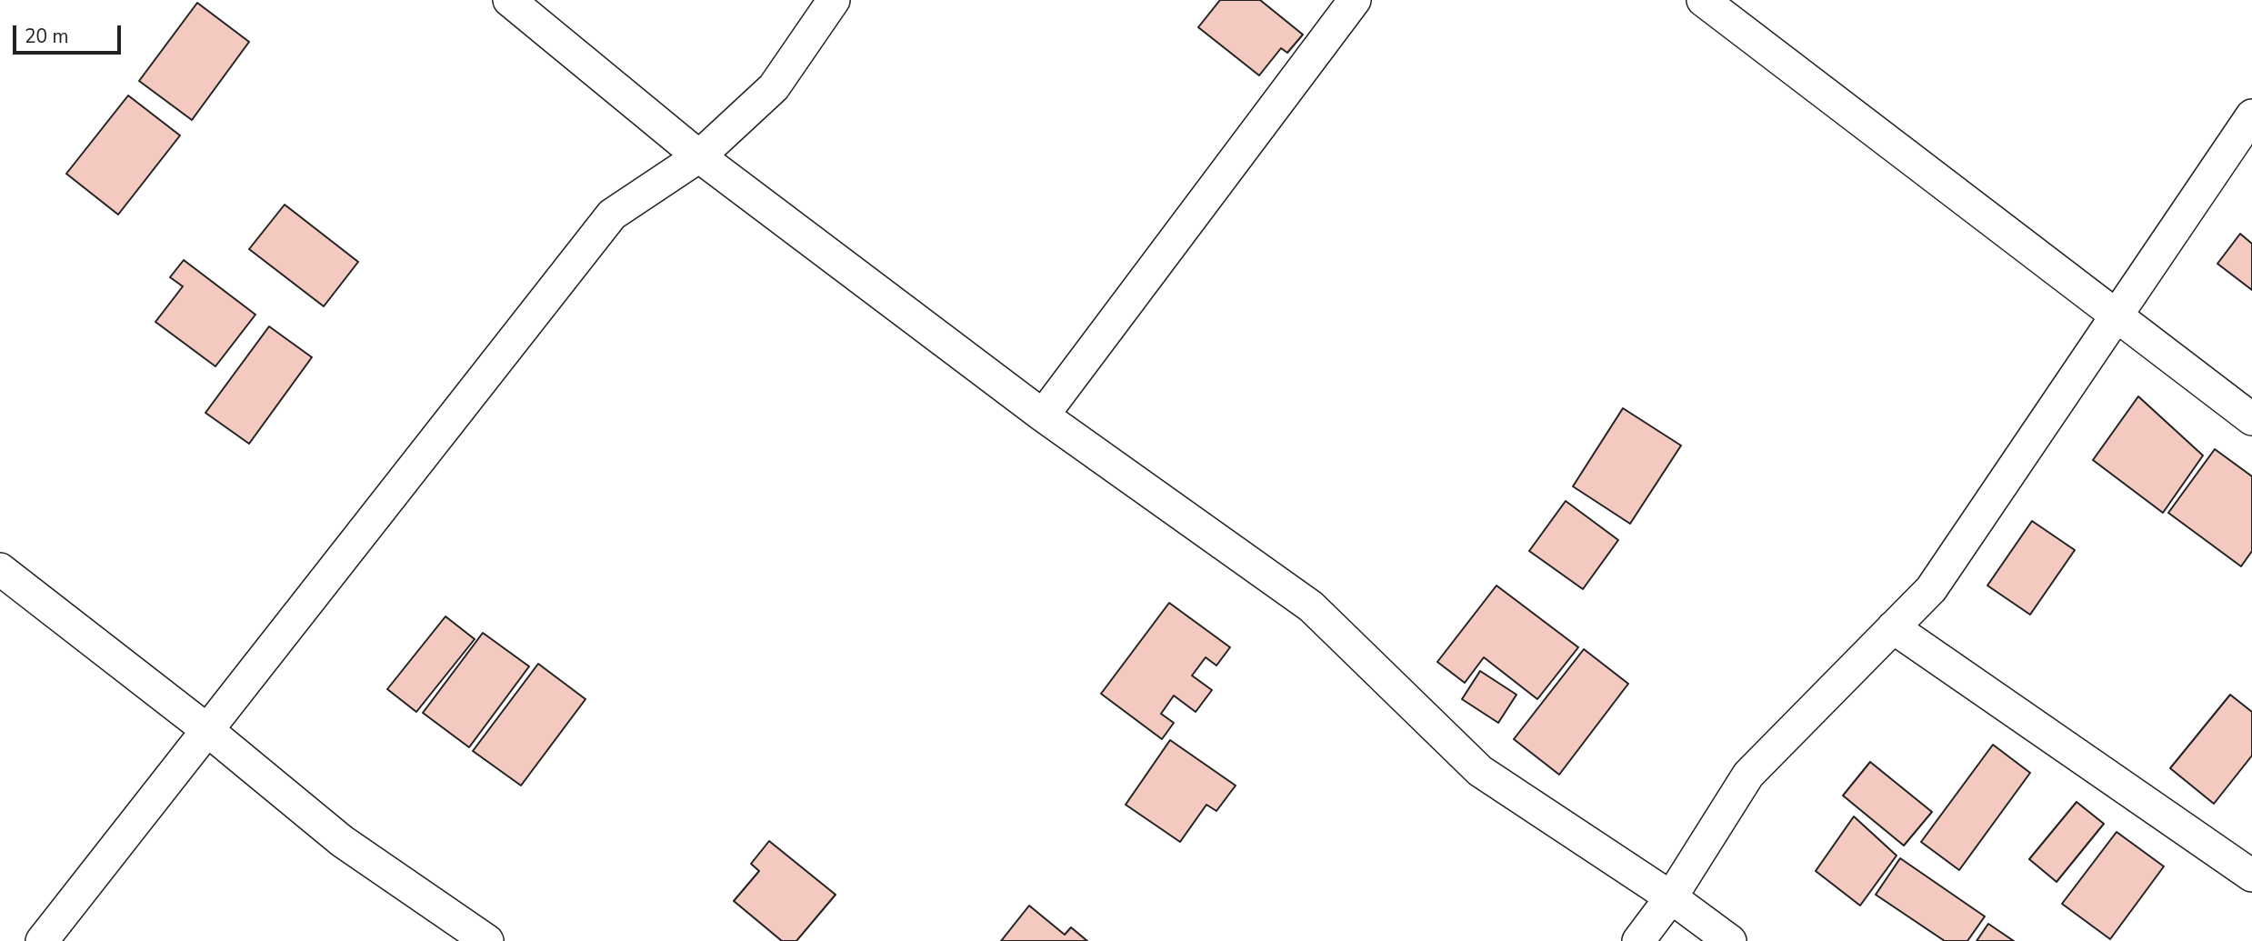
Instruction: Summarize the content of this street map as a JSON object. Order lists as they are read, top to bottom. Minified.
{"scale_bar":"20 m"}
